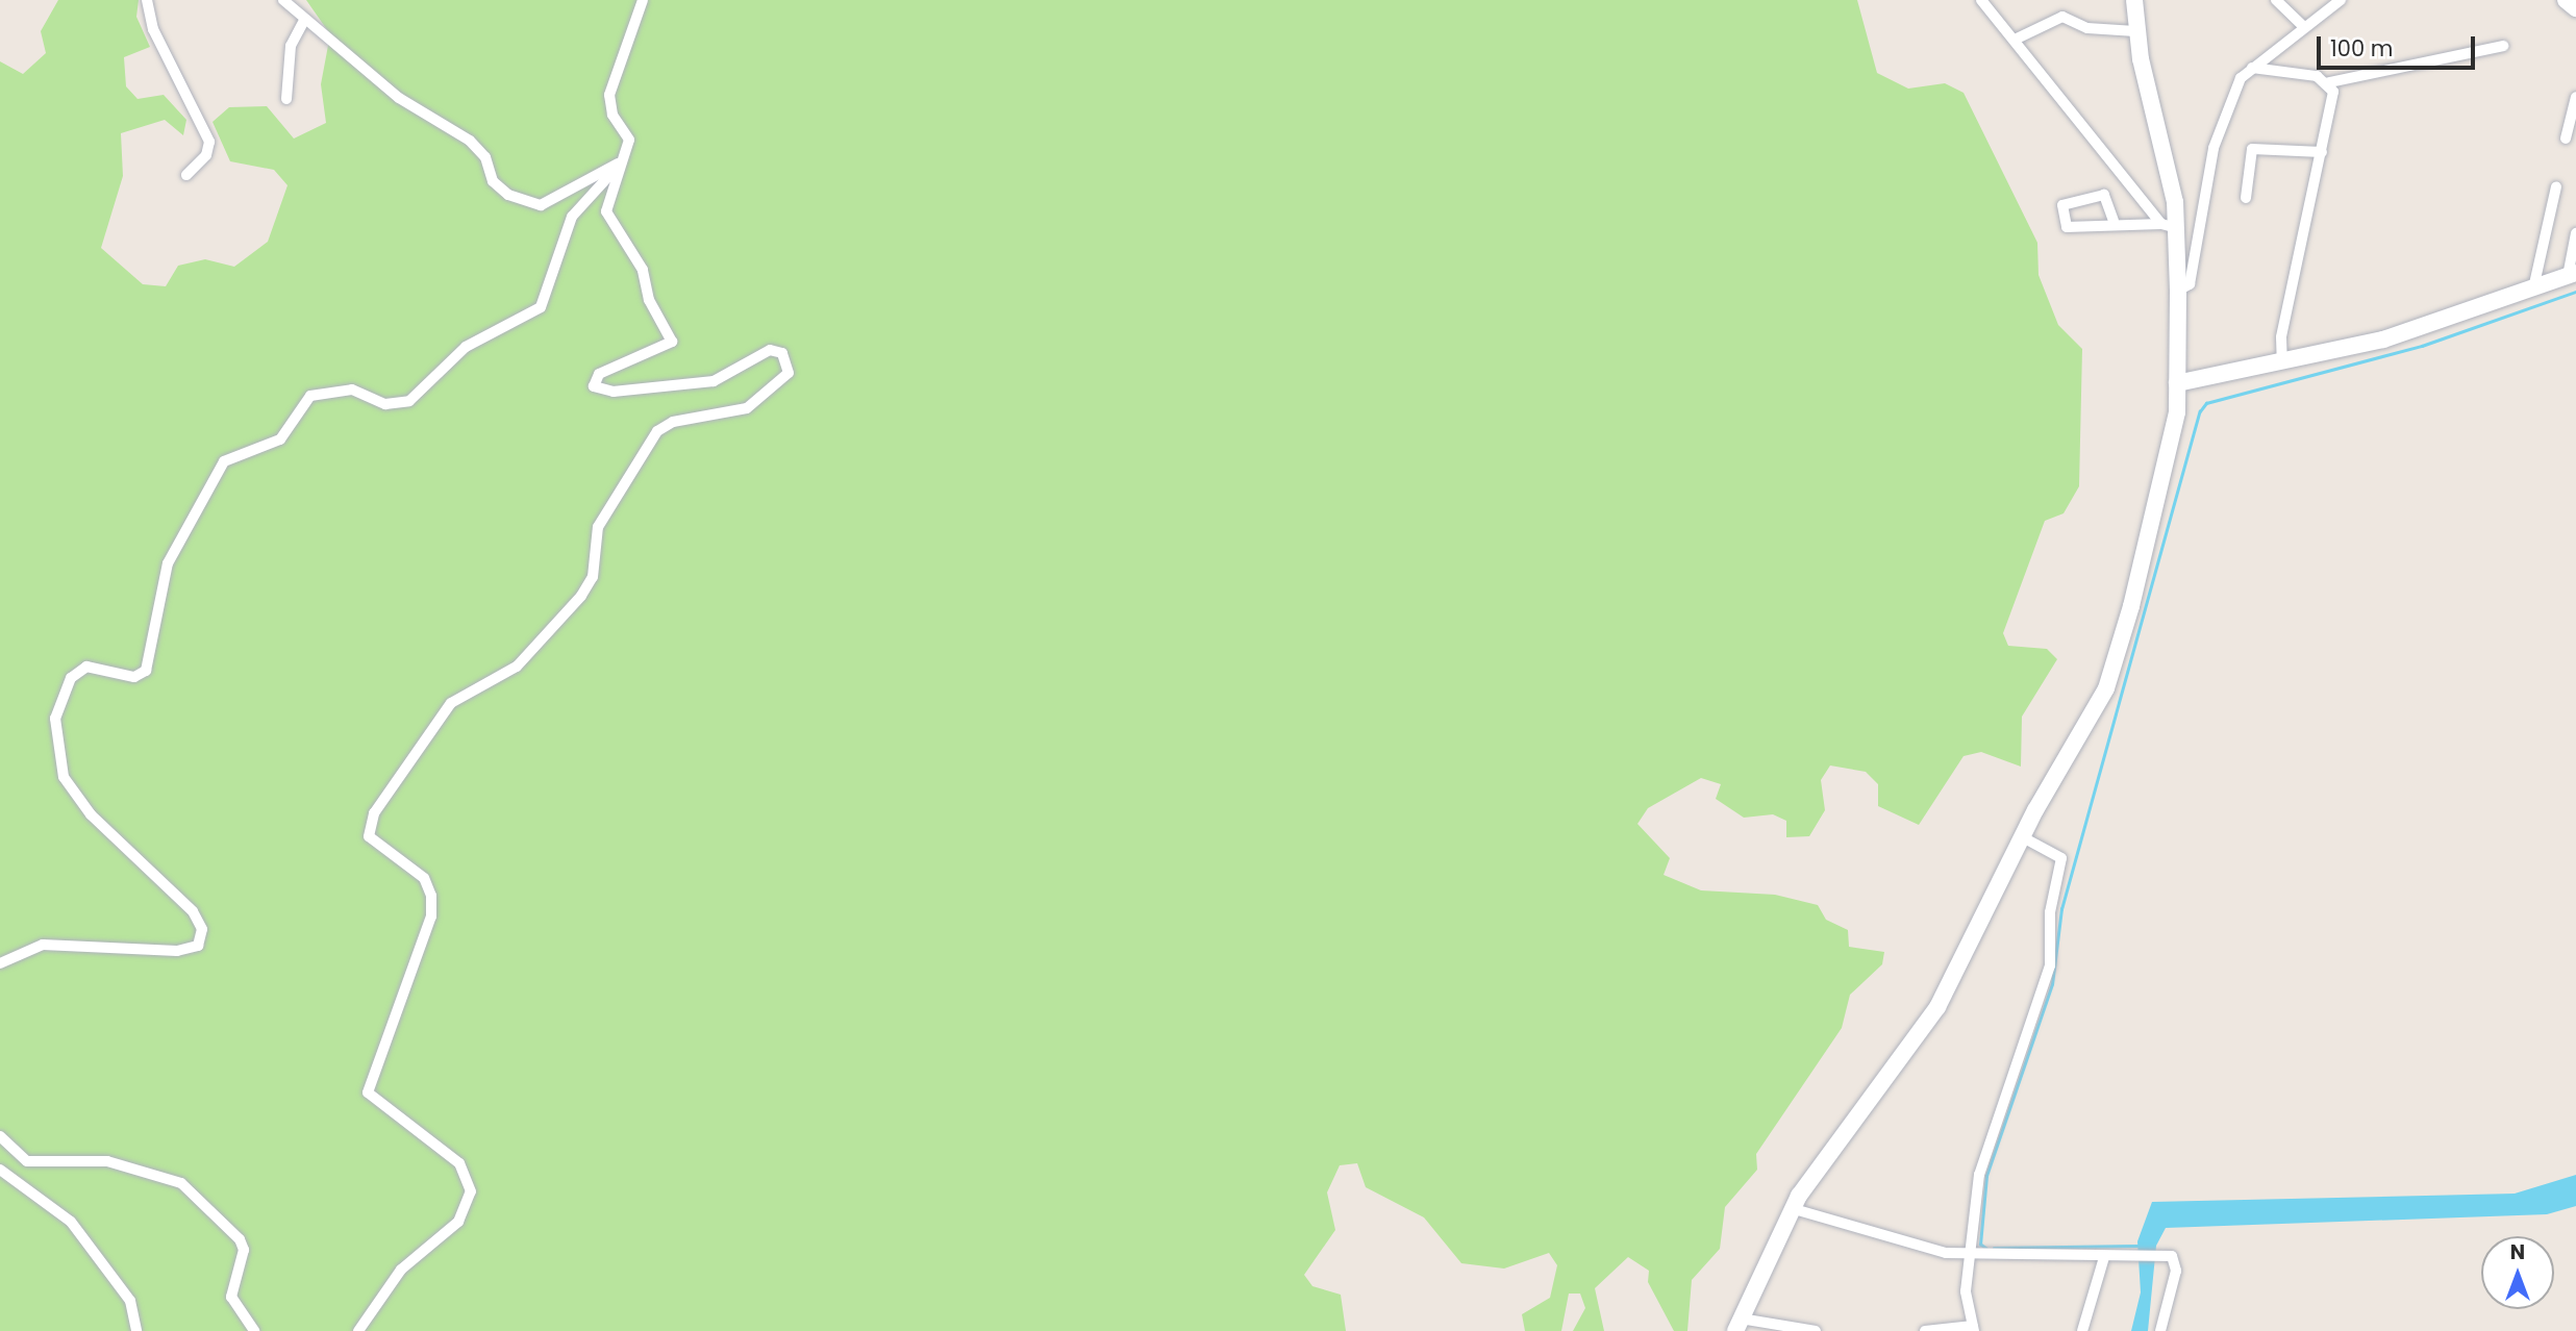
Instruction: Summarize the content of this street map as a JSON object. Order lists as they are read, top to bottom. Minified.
{"scale_bar":"100 m","north":"top"}
